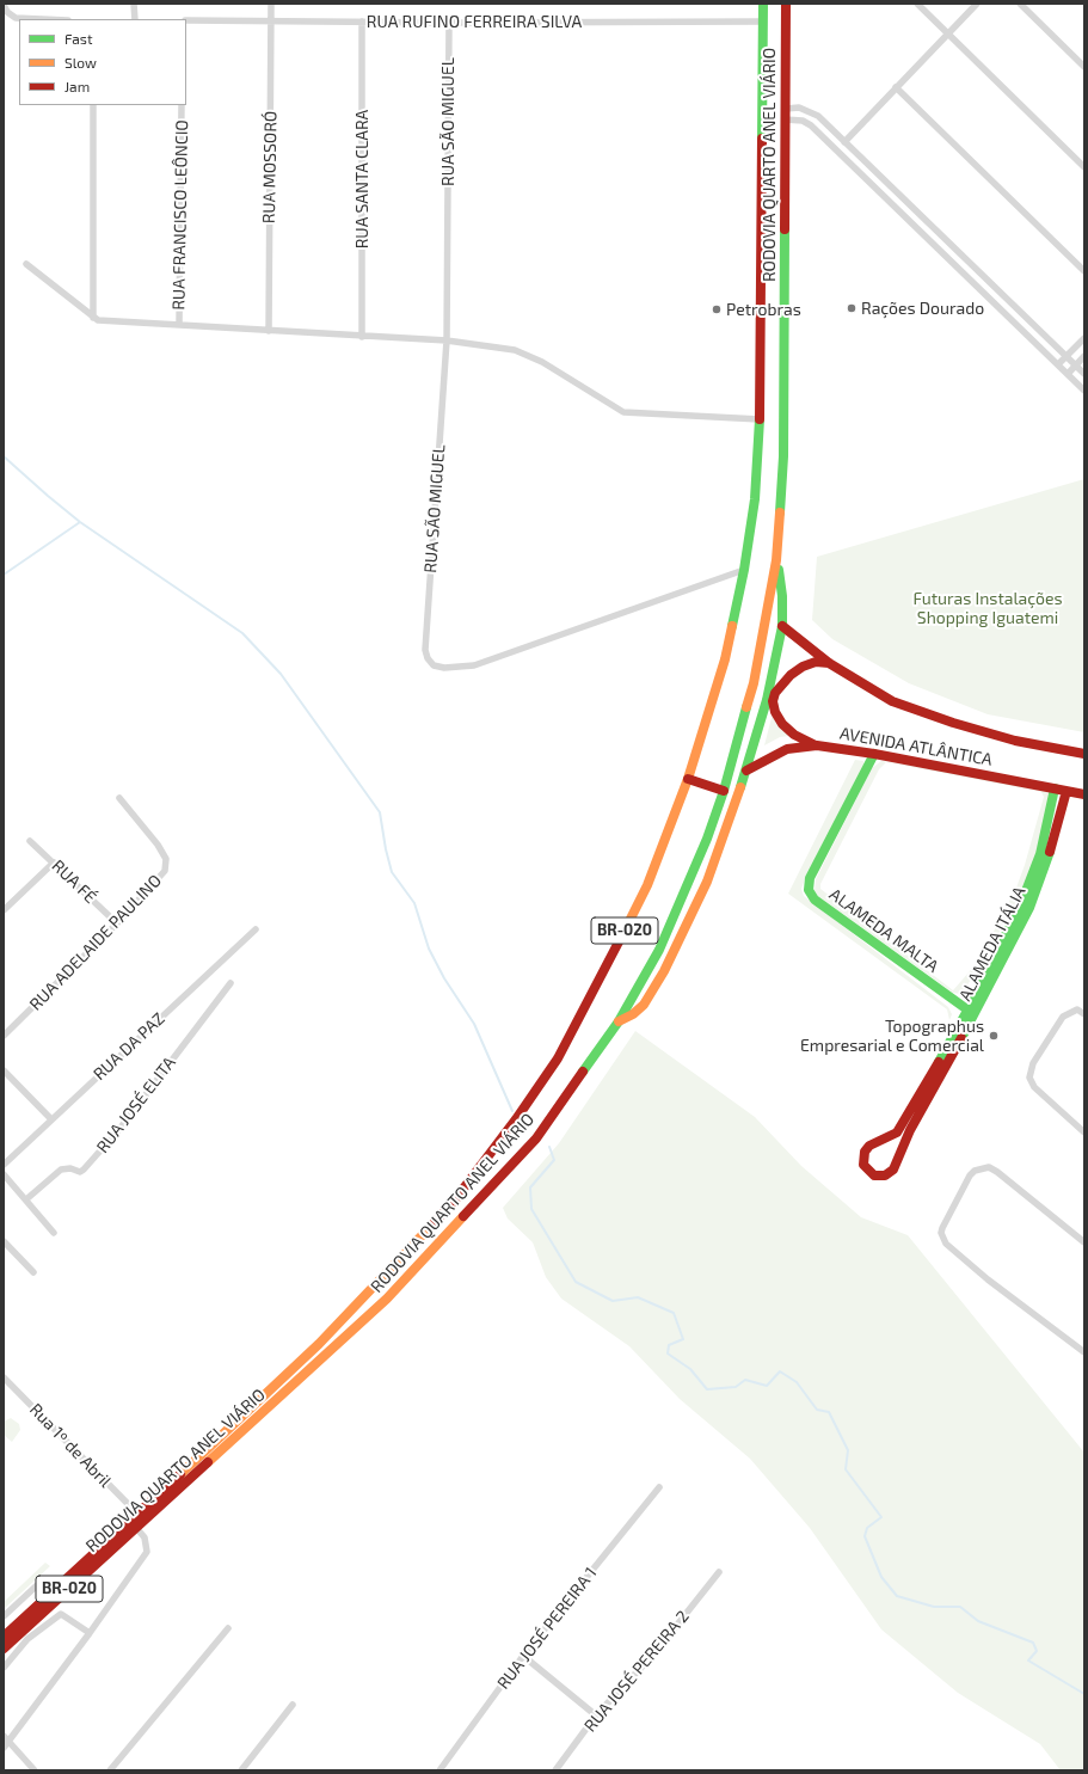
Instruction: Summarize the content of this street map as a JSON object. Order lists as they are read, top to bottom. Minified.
{"streets":{"main road":["RODOVIA QUARTO ANEL VIÁRIO","AVENIDA ATLÂNTICA","BR-020","ALAMEDA MALTA","ALAMEDA ITÁLIA"],"street":["RUA RUFINO FERREIRA SILVA","RUA SÃO MIGUEL","RUA MOSSORÓ","RUA SANTA CLARA","RUA FRANCISCO LEÔNCIO","RUA FÉ","RUA ADELAIDE PAULINO","RUA DA PAZ","RUA JOSÉ ELITA","Rua 1º de Abril","RUA JOSÉ PEREIRA 1","RUA JOSÉ PEREIRA 2"]},"crossings":[["RUA RUFINO FERREIRA SILVA","RUA SÃO MIGUEL"],["RUA RUFINO FERREIRA SILVA","RODOVIA QUARTO ANEL VIÁRIO"],["RUA RUFINO FERREIRA SILVA","RUA MOSSORÓ"],["RUA RUFINO FERREIRA SILVA","RUA SANTA CLARA"],["RUA SÃO MIGUEL","RODOVIA QUARTO ANEL VIÁRIO"],["RODOVIA QUARTO ANEL VIÁRIO","Rua 1º de Abril"],["AVENIDA ATLÂNTICA","ALAMEDA MALTA"],["AVENIDA ATLÂNTICA","ALAMEDA ITÁLIA"],["RUA FÉ","RUA ADELAIDE PAULINO"],["ALAMEDA MALTA","ALAMEDA ITÁLIA"]],"parks":["Futuras Instalações Shopping Iguatemi"],"places":["Rações Dourado","Petrobras","Topographus Empresarial e Comercial"],"legend":["Fast","Slow","Jam"]}
